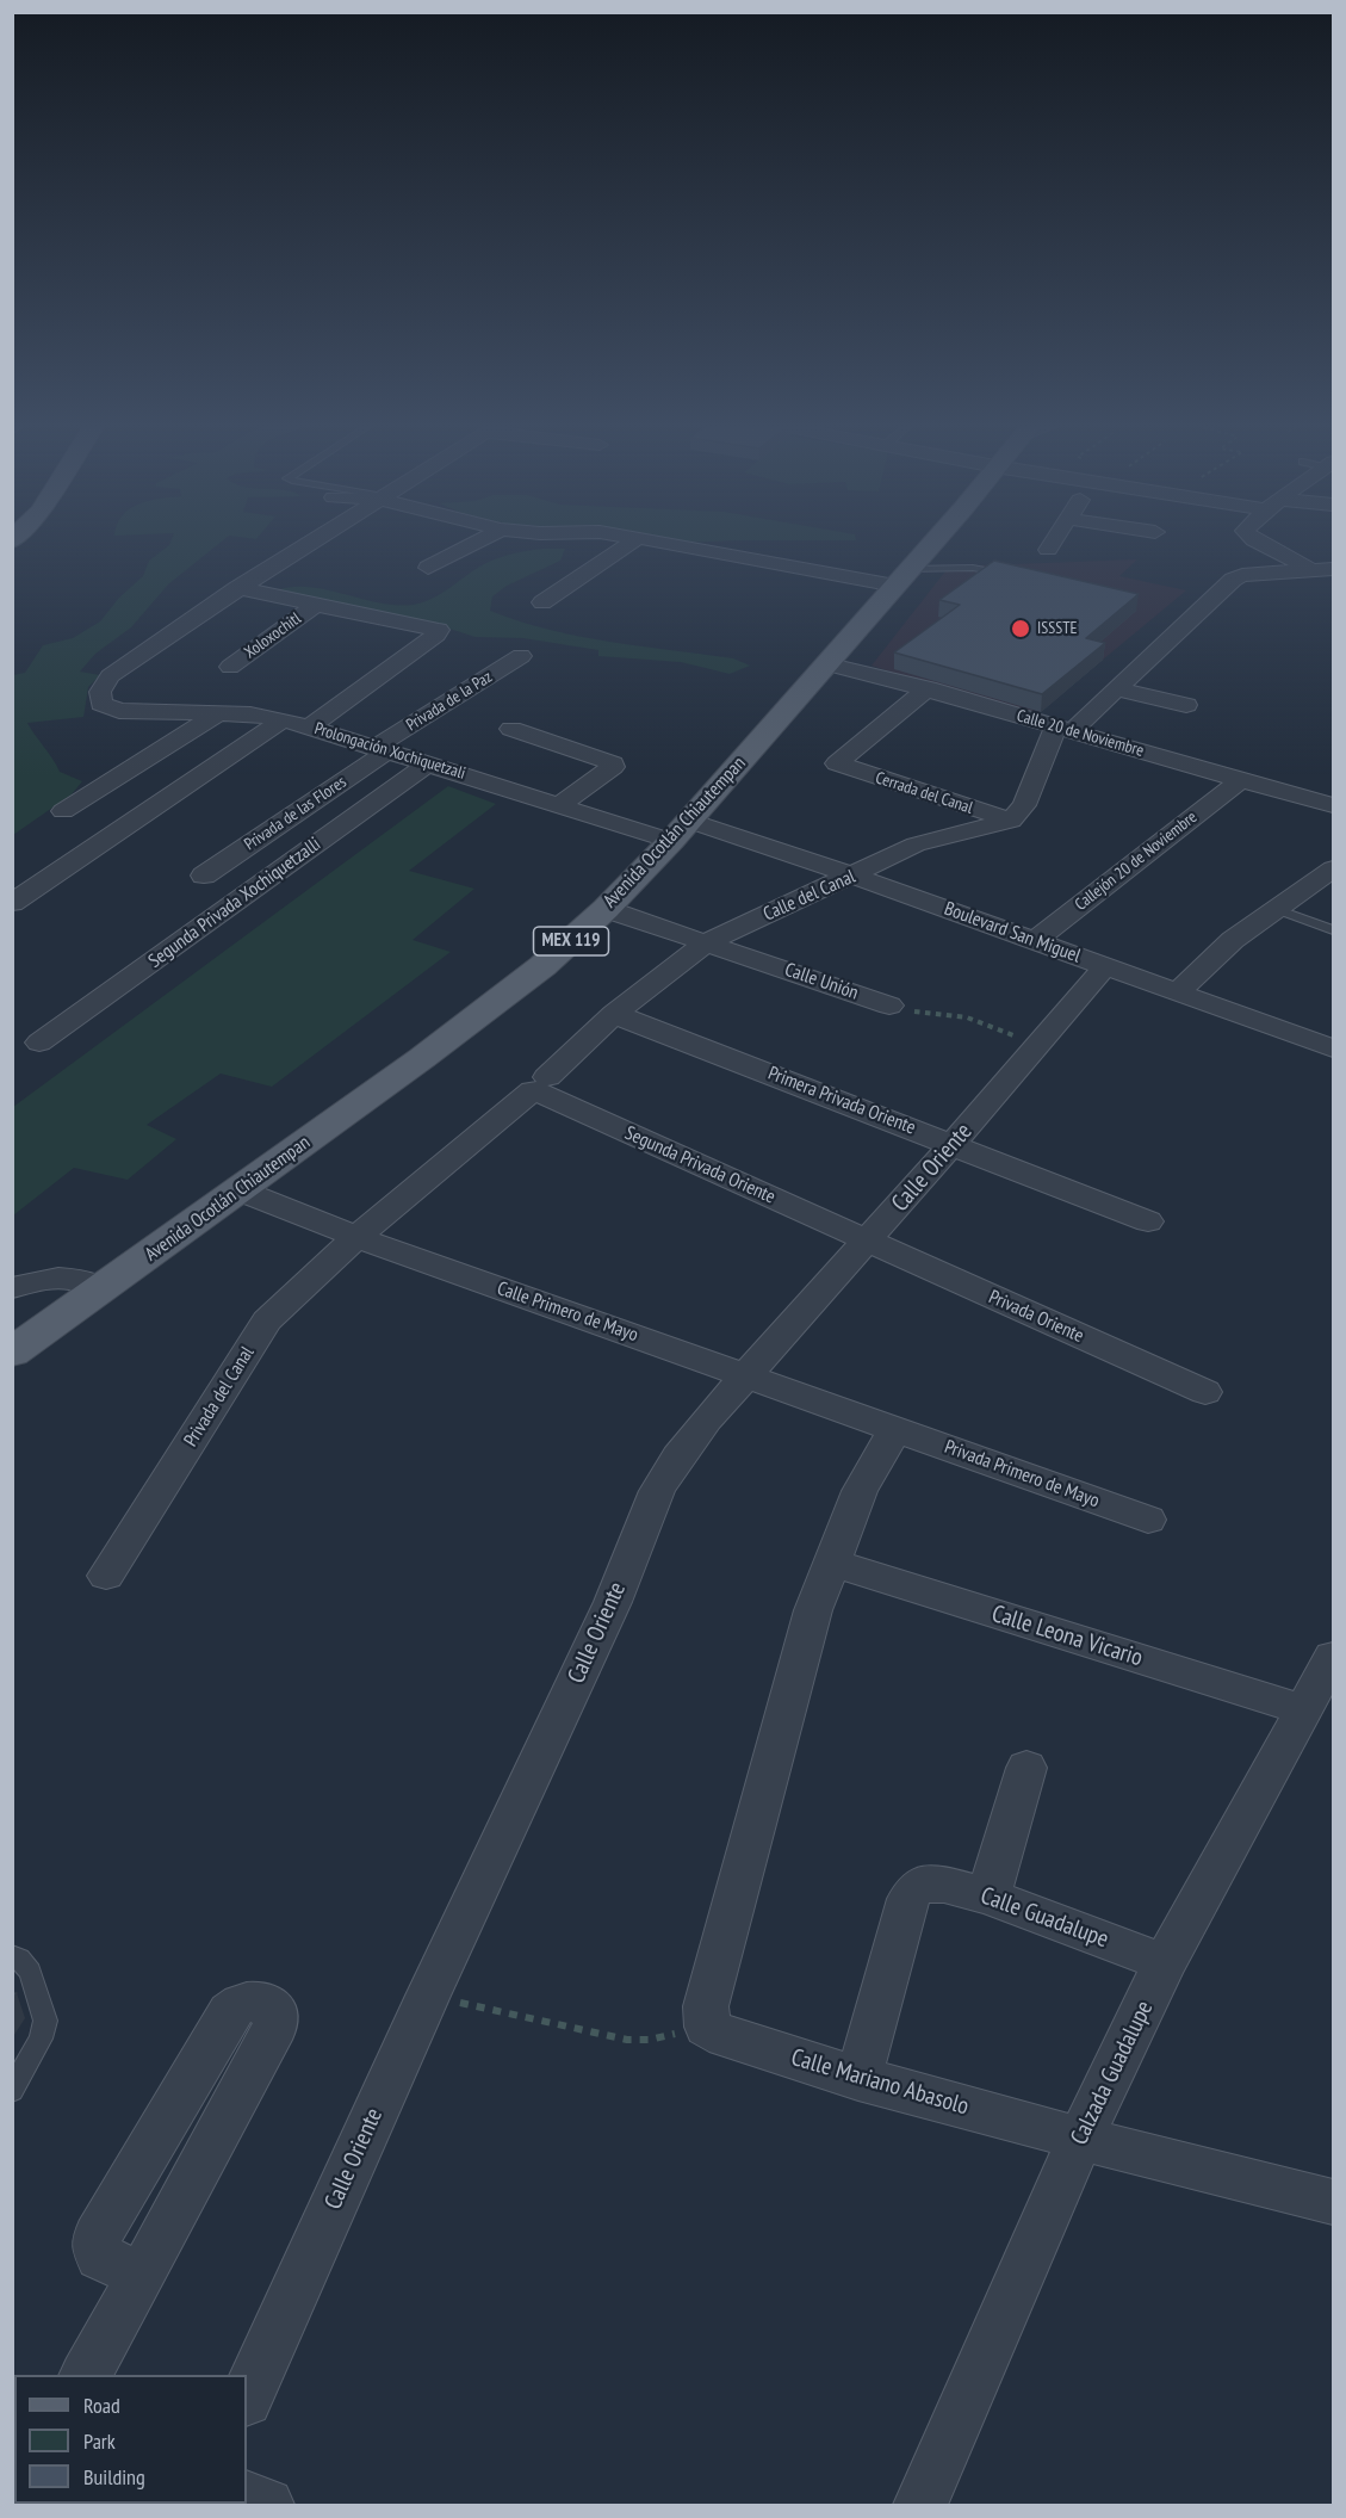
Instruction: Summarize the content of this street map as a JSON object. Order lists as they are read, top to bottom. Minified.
{"streets":{"main road":["Avenida Ocotlán Chiautempan","MEX 119"],"street":["Xoloxochitl","Privada de la Paz","Calle 20 de Noviembre","Prolongación Xochiquetzali","Cerrada del Canal","Privada de las Flores","Callejón 20 de Noviembre","Calle del Canal","Segunda Privada Xochiquetzalli","Boulevard San Miguel","Calle Unión","Primera Privada Oriente","Segunda Privada Oriente","Calle Oriente","Calle Primero de Mayo","Privada Oriente","Privada del Canal","Privada Primero de Mayo","Calle Leona Vicario","Calle Guadalupe","Calzada Guadalupe","Calle Mariano Abasolo"]},"crossings":[["Privada de la Paz","Prolongación Xochiquetzali"],["Privada de la Paz","Privada de las Flores"],["Calle 20 de Noviembre","Cerrada del Canal"],["Calle 20 de Noviembre","Avenida Ocotlán Chiautempan"],["Calle 20 de Noviembre","Callejón 20 de Noviembre"],["Prolongación Xochiquetzali","Privada de las Flores"],["Prolongación Xochiquetzali","Avenida Ocotlán Chiautempan"],["Prolongación Xochiquetzali","Segunda Privada Xochiquetzalli"],["Prolongación Xochiquetzali","Boulevard San Miguel"],["Cerrada del Canal","Calle del Canal"],["Avenida Ocotlán Chiautempan","Boulevard San Miguel"],["Avenida Ocotlán Chiautempan","Calle Unión"],["Avenida Ocotlán Chiautempan","Calle Primero de Mayo"],["Callejón 20 de Noviembre","Boulevard San Miguel"],["Calle del Canal","Boulevard San Miguel"],["Calle del Canal","Calle Unión"],["Calle del Canal","Primera Privada Oriente"],["Calle del Canal","Segunda Privada Oriente"],["Calle del Canal","Calle Primero de Mayo"],["Calle del Canal","Privada del Canal"],["Boulevard San Miguel","Calle Oriente"],["Primera Privada Oriente","Calle Oriente"],["Segunda Privada Oriente","Calle Oriente"],["Segunda Privada Oriente","Privada Oriente"],["Calle Oriente","Calle Primero de Mayo"],["Calle Oriente","Privada Oriente"],["Calle Primero de Mayo","Privada del Canal"],["Calle Primero de Mayo","Privada Primero de Mayo"],["Calle Leona Vicario","Calzada Guadalupe"],["Calle Guadalupe","Calzada Guadalupe"],["Calle Guadalupe","Calle Mariano Abasolo"],["Calzada Guadalupe","Calle Mariano Abasolo"]],"places":["ISSSTE"],"legend":["Road","Park","Building"]}
